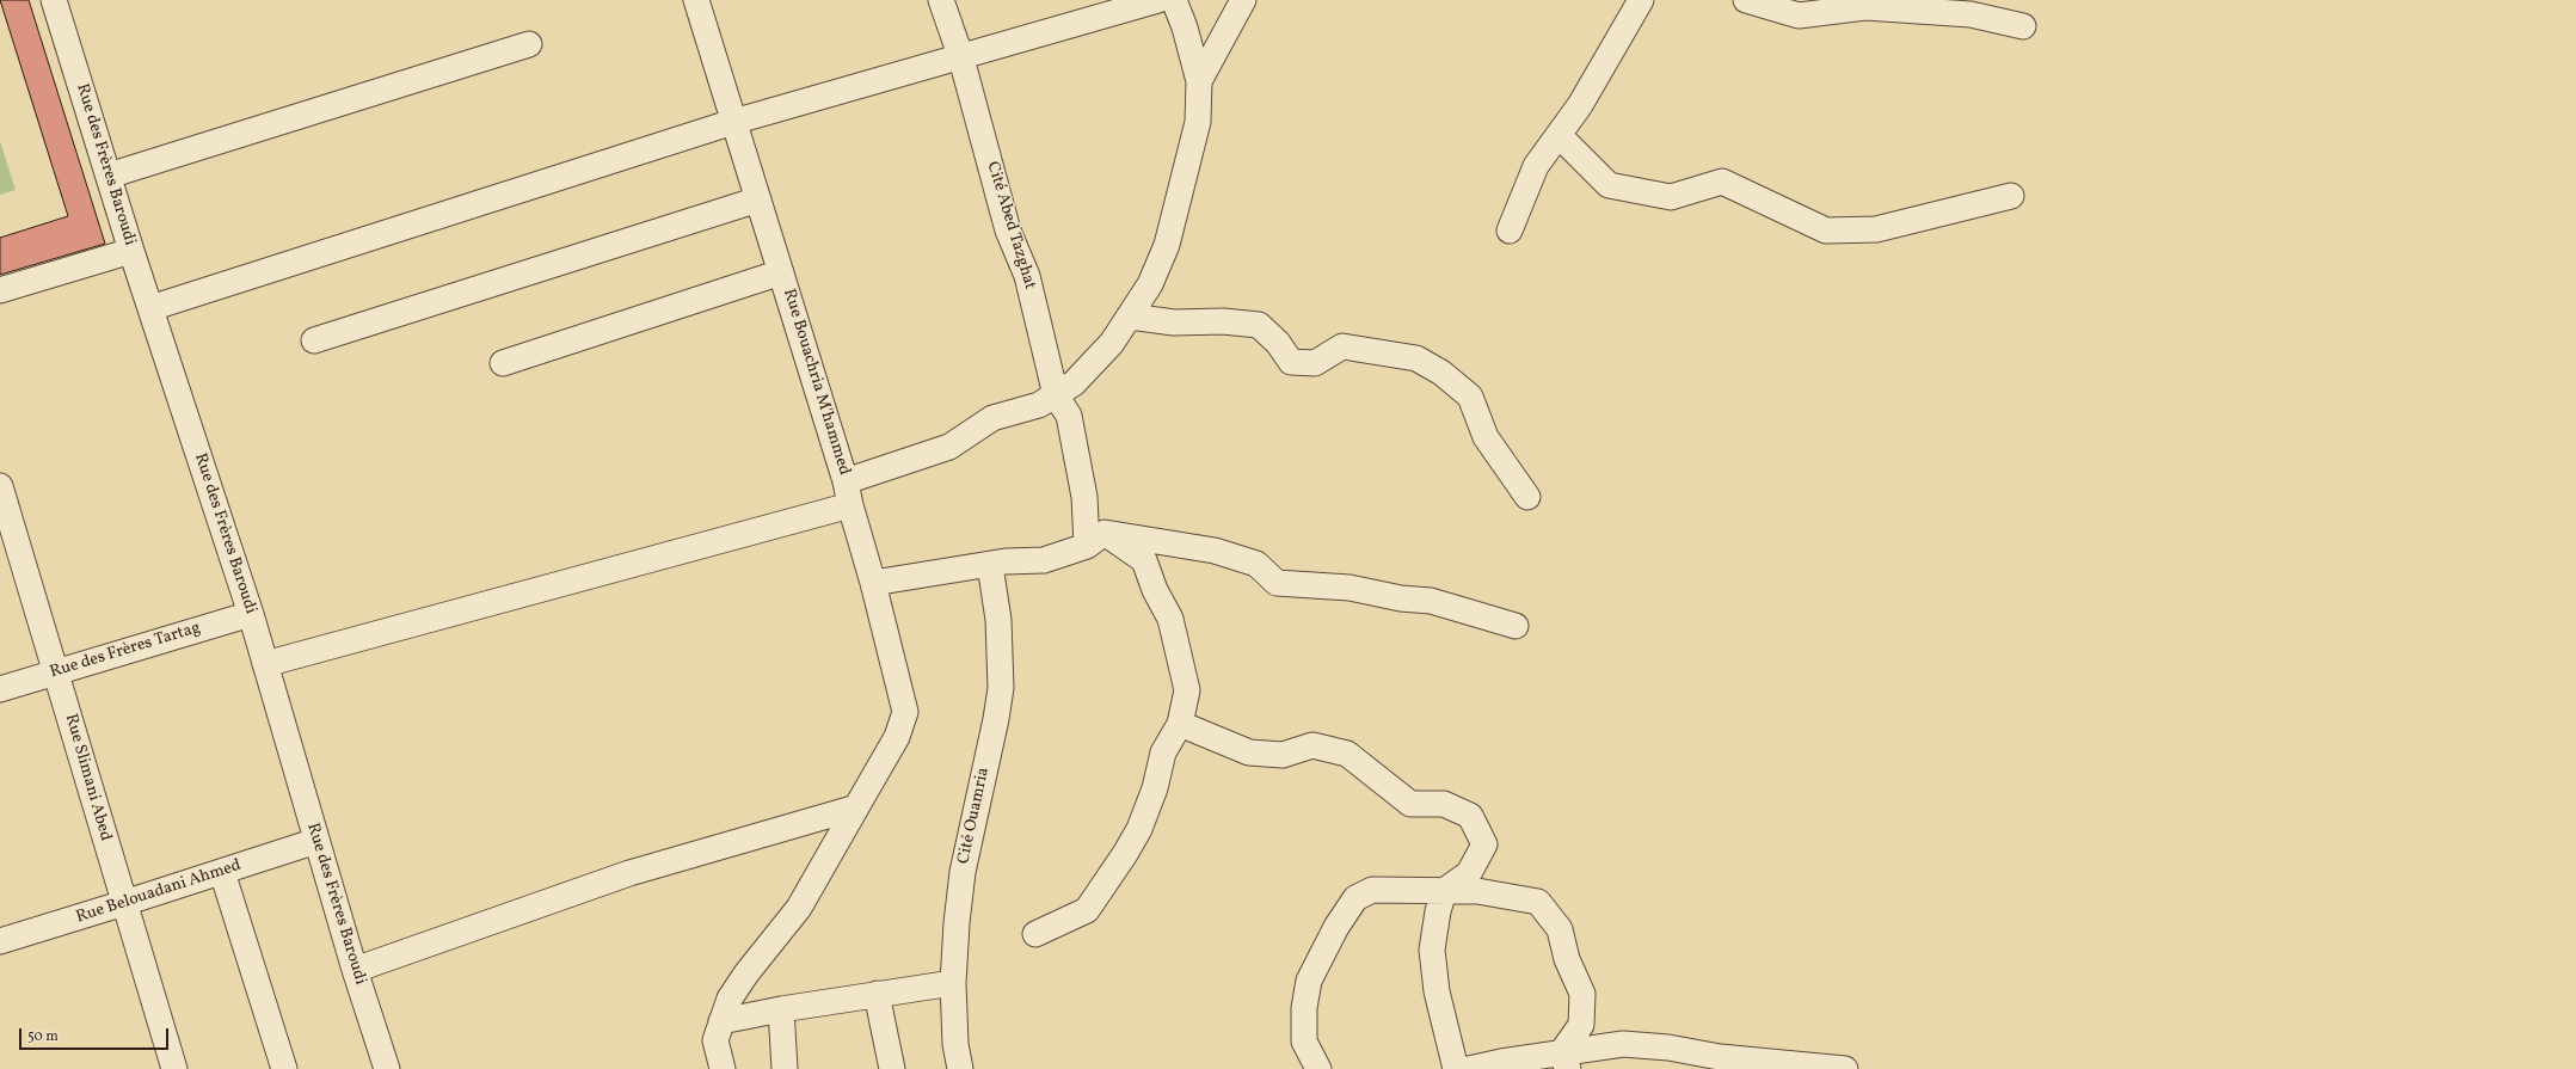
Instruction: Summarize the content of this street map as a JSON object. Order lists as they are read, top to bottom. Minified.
{"streets":{"street":["Rue des Frères Baroudi","Cité Abed Tazghat","Rue Bouachria M'hammed","Rue des Frères Tartag","Rue Slimani Abed","Cité Ouamria","Rue Belouadani Ahmed"]},"crossings":[["Rue des Frères Baroudi","Rue des Frères Tartag"],["Rue des Frères Baroudi","Rue Belouadani Ahmed"],["Rue des Frères Tartag","Rue Slimani Abed"],["Rue Slimani Abed","Rue Belouadani Ahmed"]],"scale_bar":"50 m"}
